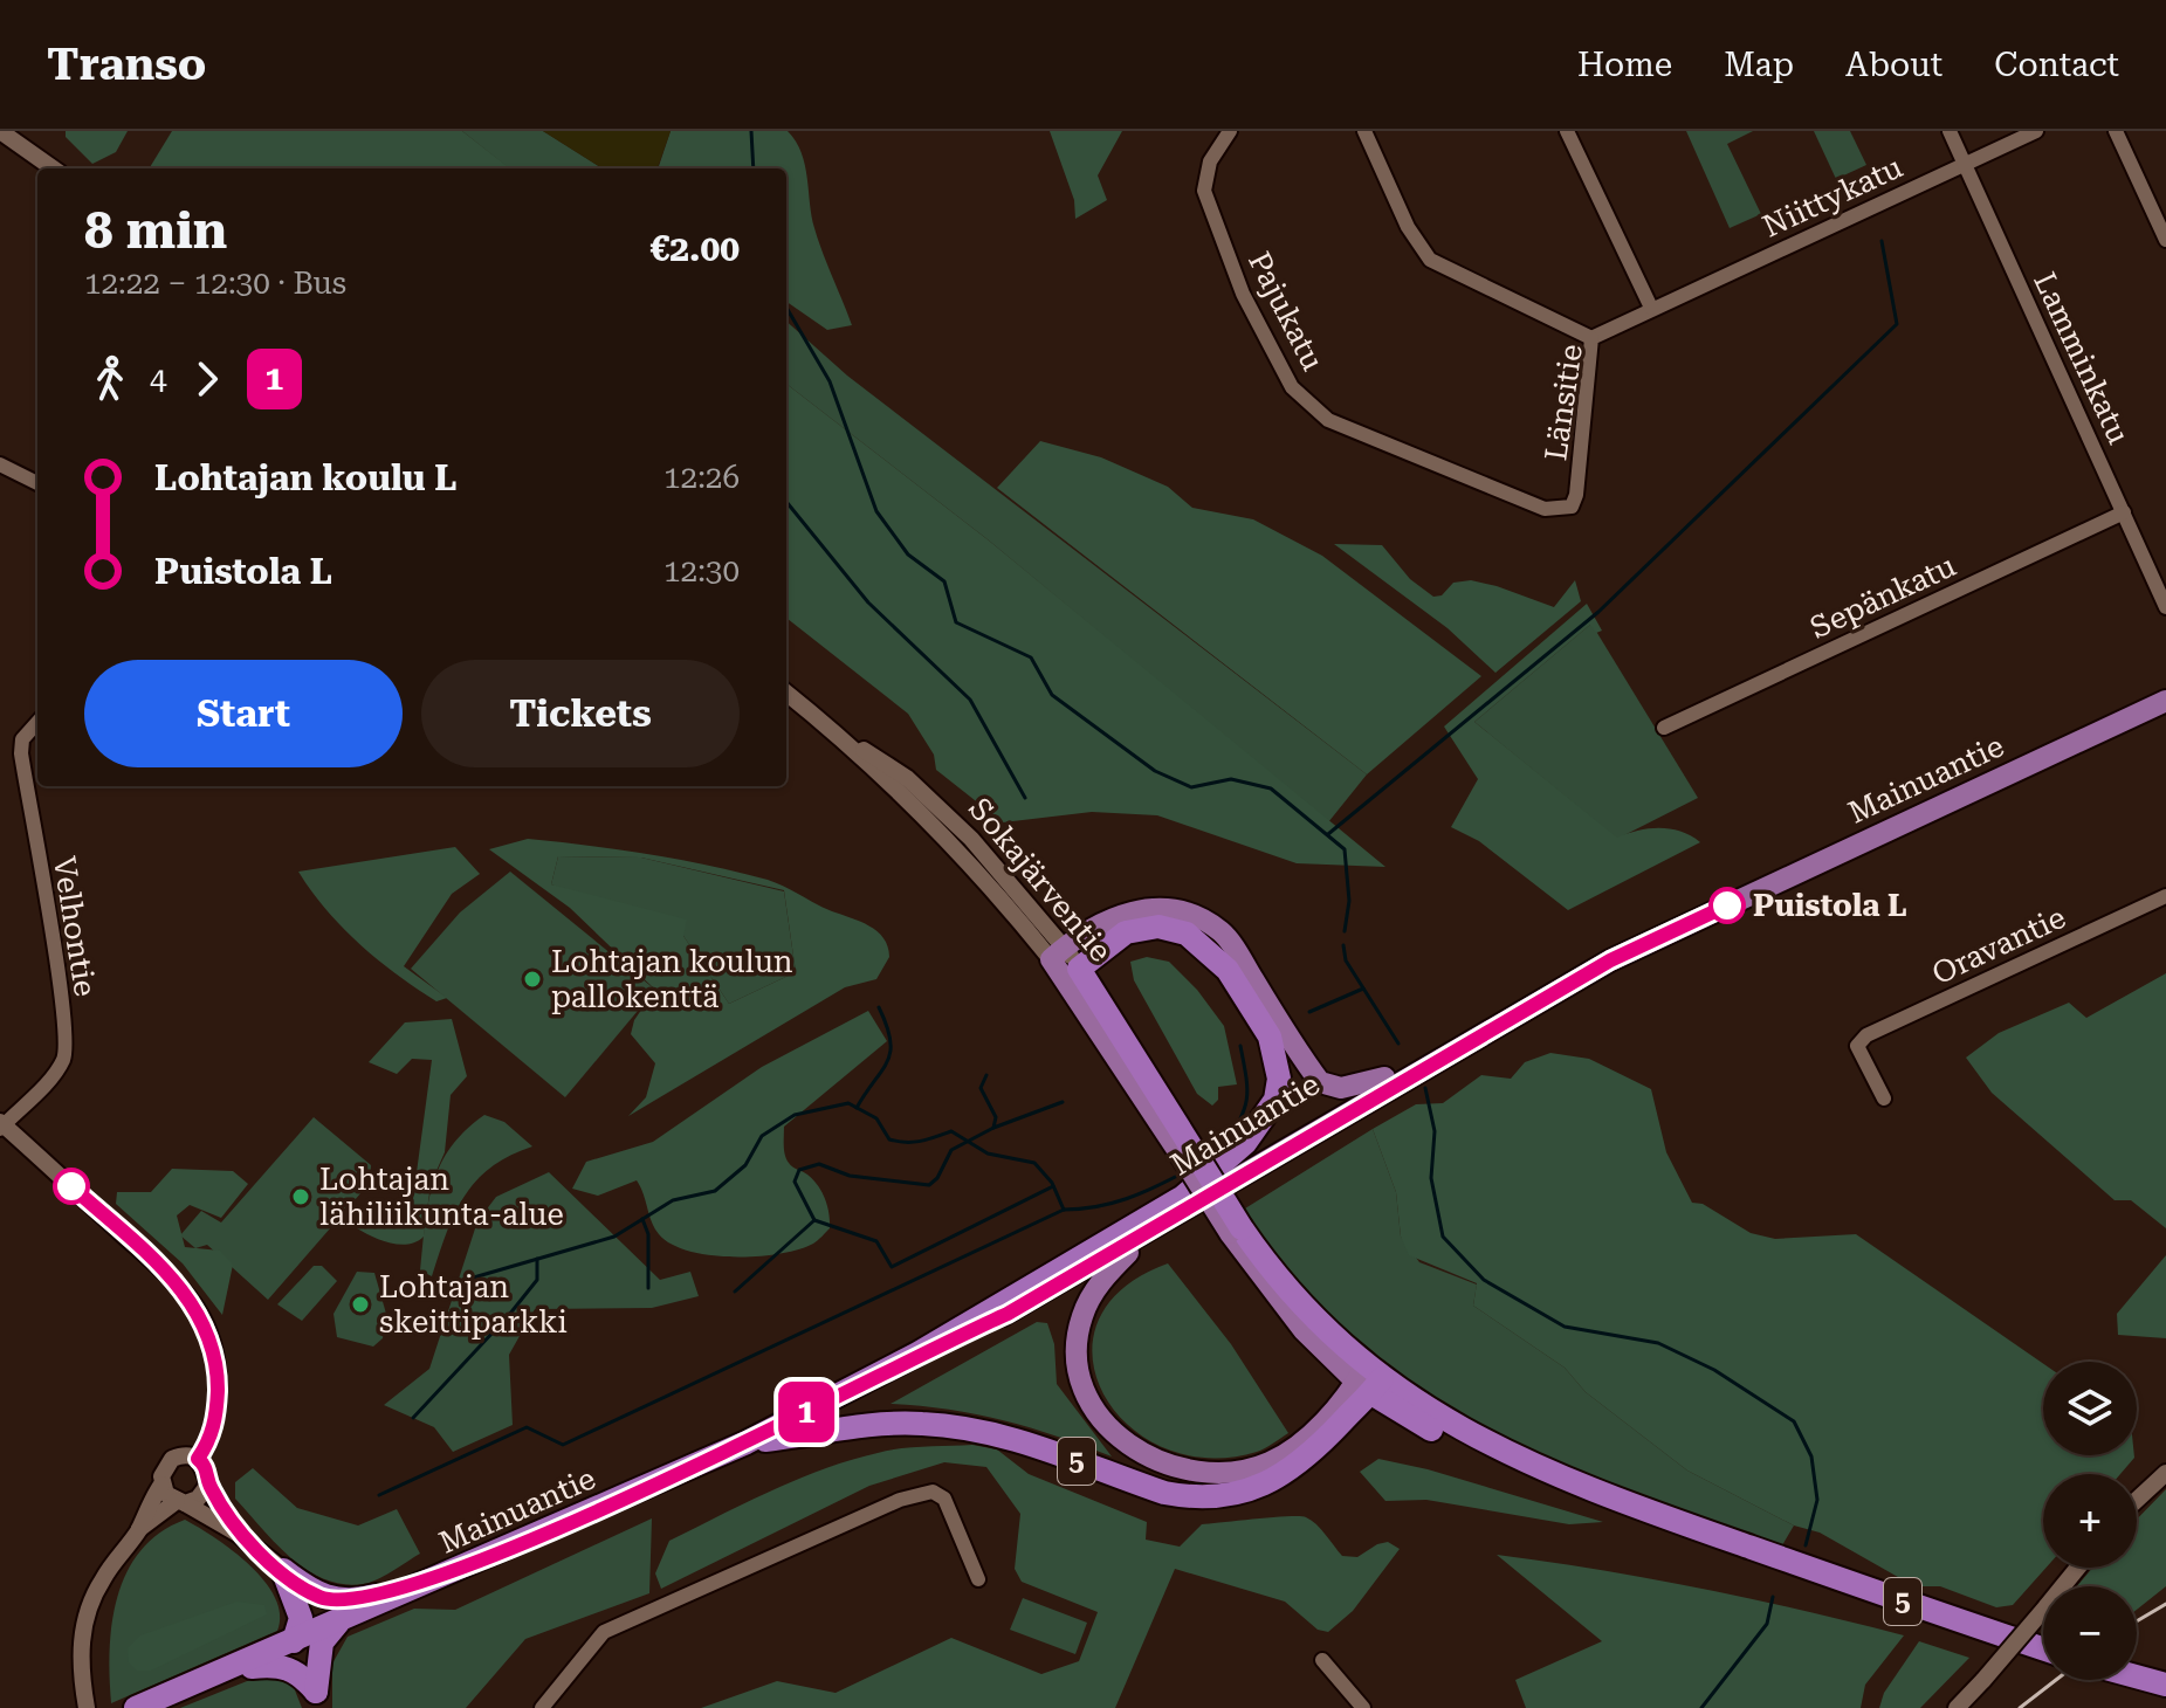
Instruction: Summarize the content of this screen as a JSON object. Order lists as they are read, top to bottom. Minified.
{"streets":{"highway":["Mainuantie","Sokajärventie","5"],"street":["Niittykatu","Pajukatu","Lamminkatu","Länsitie","Sepänkatu","Velhontie","Oravantie"]},"crossings":[["Niittykatu","Lamminkatu"],["Niittykatu","Länsitie"],["Pajukatu","Länsitie"],["Lamminkatu","Sepänkatu"],["Mainuantie","5"],["Sokajärventie","5"]],"places":["Puistola L","Lohtajan koulun pallokenttä","Lohtajan lähiliikunta-alue","Lohtajan skeittiparkki"],"lines":["bus line 1"],"page":{"header":"Transo","nav":["Home","Map","About","Contact"],"on_map":"1","heading":["8 min","12:22 – 12:30 · Bus","€2.00"],"legs":["4","1"],"list":[{"name":"Lohtajan koulu L","value":"12:26"},{"name":"Puistola L","value":"12:30"}],"buttons":["Start","Tickets"],"map_buttons":["+","−"]}}
